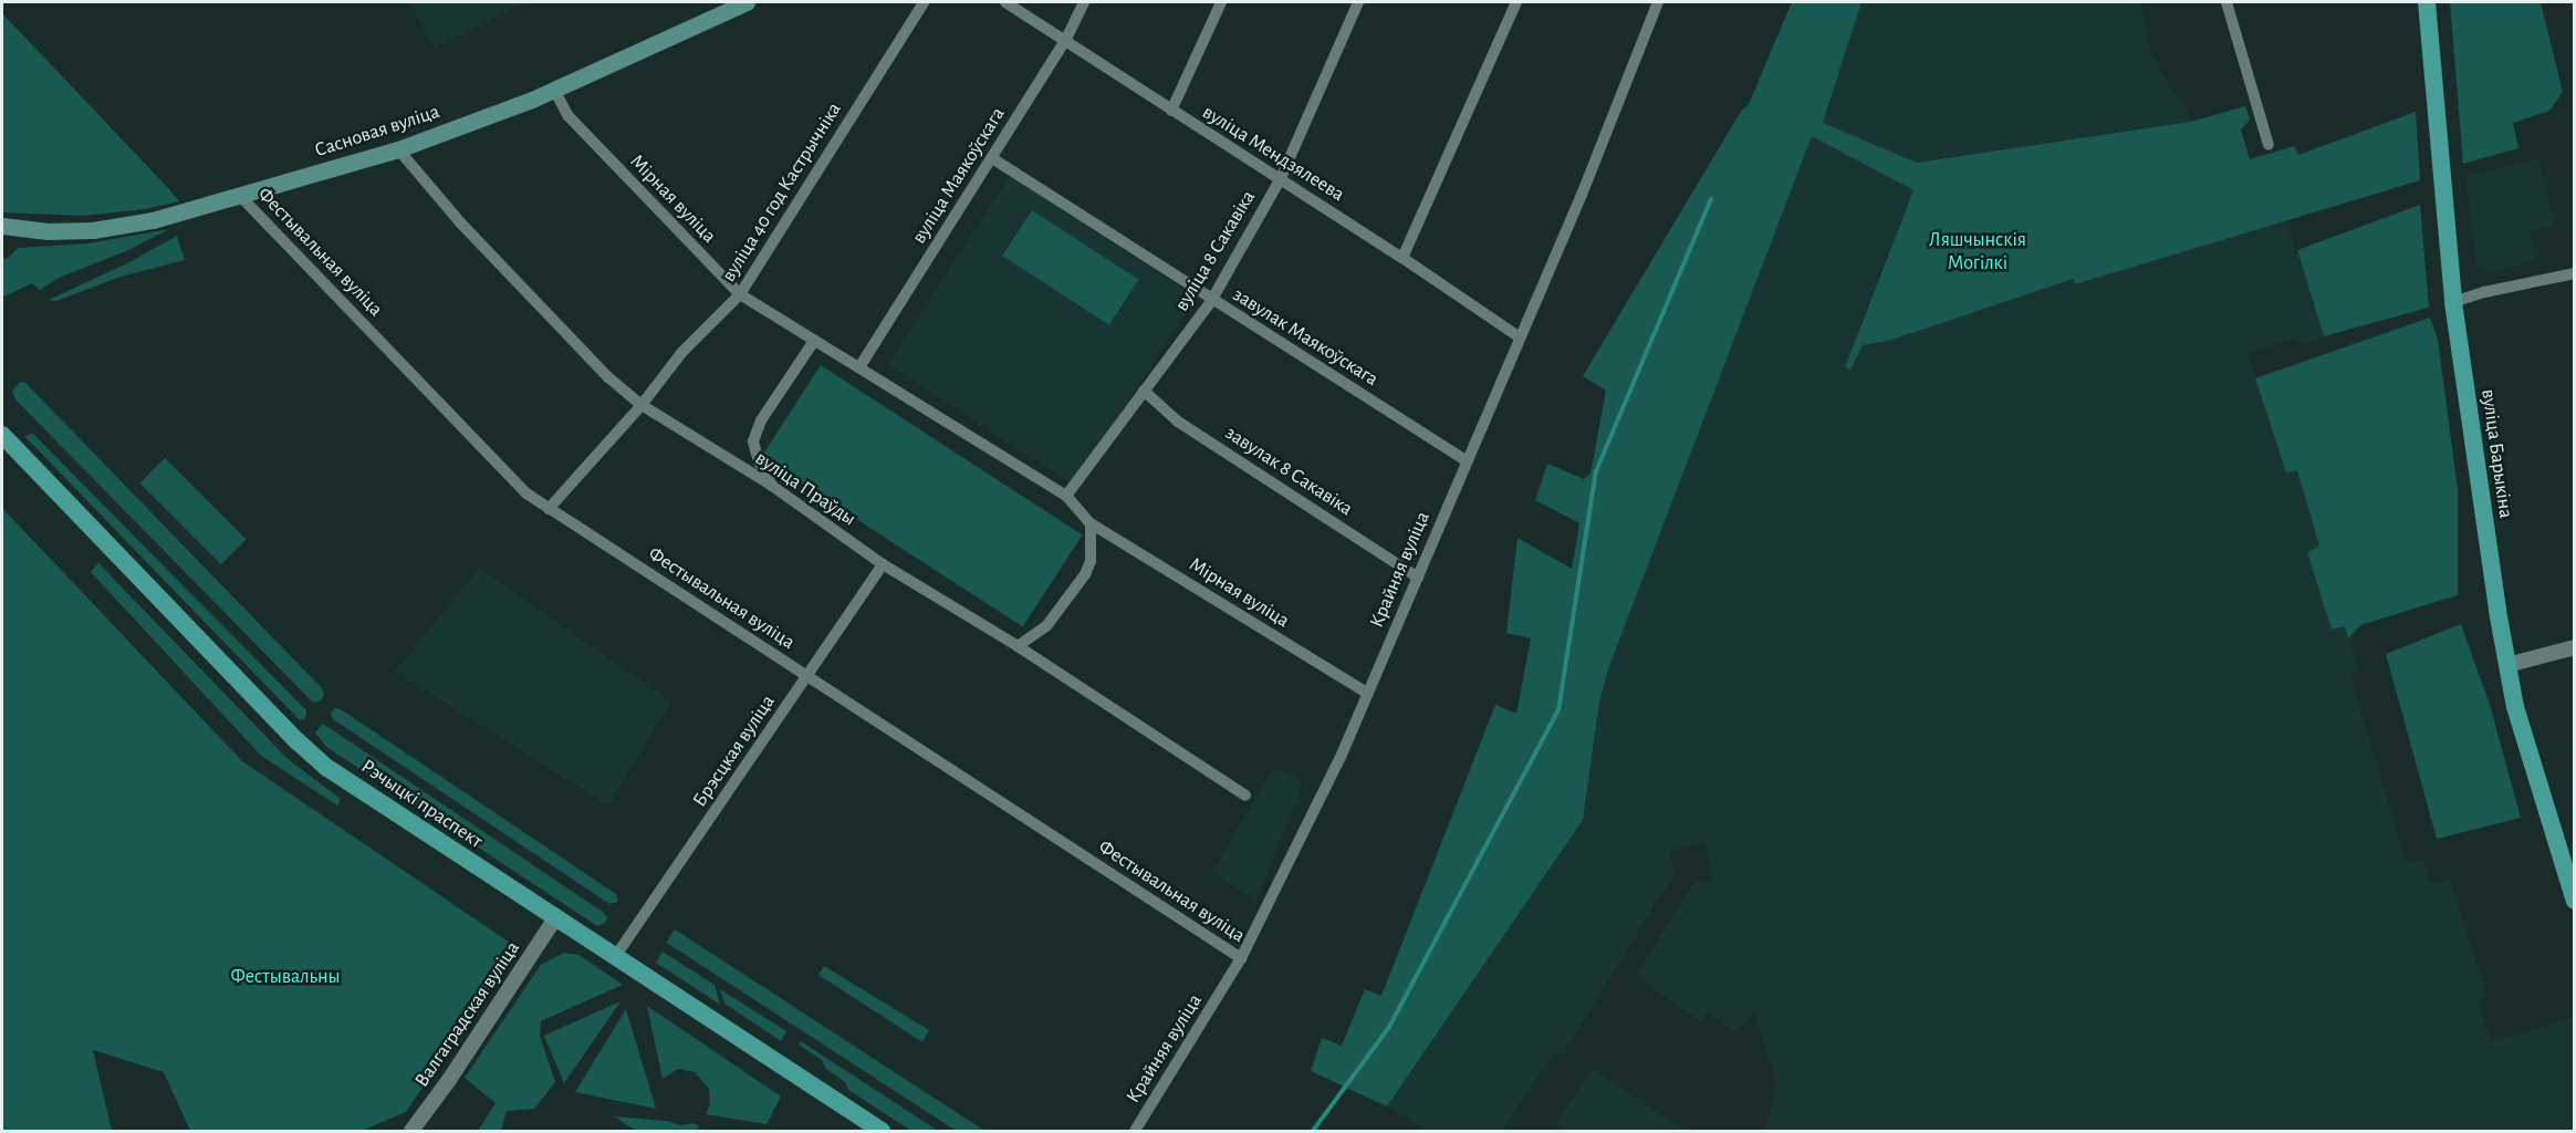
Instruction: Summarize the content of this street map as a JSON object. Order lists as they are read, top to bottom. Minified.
{"streets":{"main road":["Сасновая вуліца","вуліца Барыкіна","Рэчыцкі праспект"],"street":["вуліца Мендзялеева","вуліца Маякоўскага","вуліца 40 год Кастрычніка","Мірная вуліца","вуліца 8 Сакавіка","Фестывальная вуліца","завулак Маякоўскага","завулак 8 Сакавіка","вуліца Праўды","Крайняя вуліца","Брэсцкая вуліца","Валгаградская вуліца"]},"crossings":[["Сасновая вуліца","Мірная вуліца"],["Сасновая вуліца","Фестывальная вуліца"],["Сасновая вуліца","вуліца Праўды"],["вуліца Мендзялеева","вуліца Маякоўскага"],["вуліца Мендзялеева","вуліца 8 Сакавіка"],["вуліца Мендзялеева","Крайняя вуліца"],["вуліца Маякоўскага","Мірная вуліца"],["вуліца Маякоўскага","завулак Маякоўскага"],["вуліца 40 год Кастрычніка","Мірная вуліца"],["вуліца 40 год Кастрычніка","Фестывальная вуліца"],["вуліца 40 год Кастрычніка","вуліца Праўды"],["Мірная вуліца","вуліца 8 Сакавіка"],["Мірная вуліца","Крайняя вуліца"],["вуліца 8 Сакавіка","завулак Маякоўскага"],["вуліца 8 Сакавіка","завулак 8 Сакавіка"],["Фестывальная вуліца","Крайняя вуліца"],["Фестывальная вуліца","Брэсцкая вуліца"],["завулак Маякоўскага","Крайняя вуліца"],["завулак 8 Сакавіка","Крайняя вуліца"],["вуліца Праўды","Брэсцкая вуліца"],["Брэсцкая вуліца","Рэчыцкі праспект"],["Рэчыцкі праспект","Валгаградская вуліца"]],"parks":["Ляшчынскія Могілкі","Фестывальны"]}
